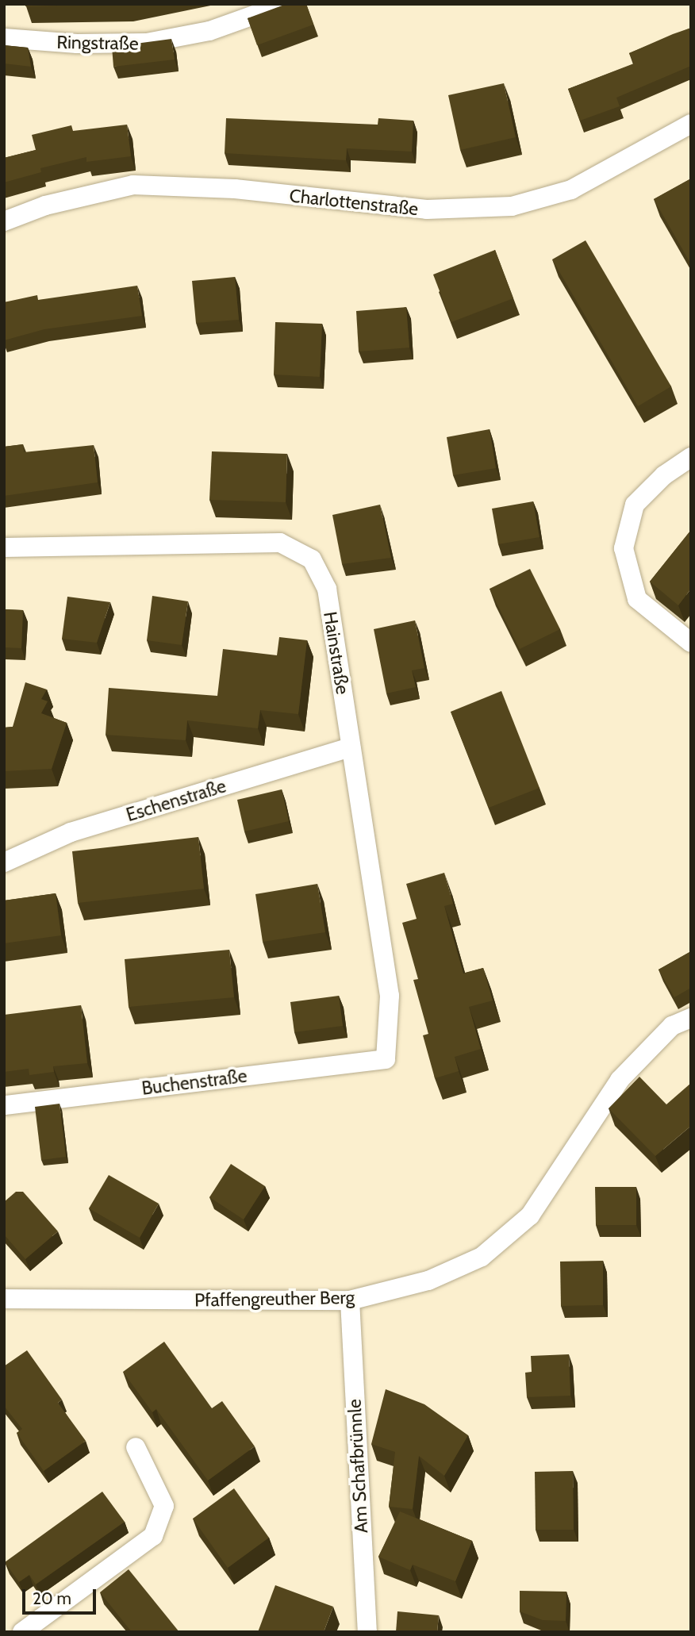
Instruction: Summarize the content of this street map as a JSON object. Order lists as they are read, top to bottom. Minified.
{"streets":{"street":["Ringstraße","Charlottenstraße","Hainstraße","Eschenstraße","Buchenstraße","Pfaffengreuther Berg","Am Schafbrünnle"]},"crossings":[["Hainstraße","Eschenstraße"],["Hainstraße","Buchenstraße"],["Pfaffengreuther Berg","Am Schafbrünnle"]],"scale_bar":"20 m"}
